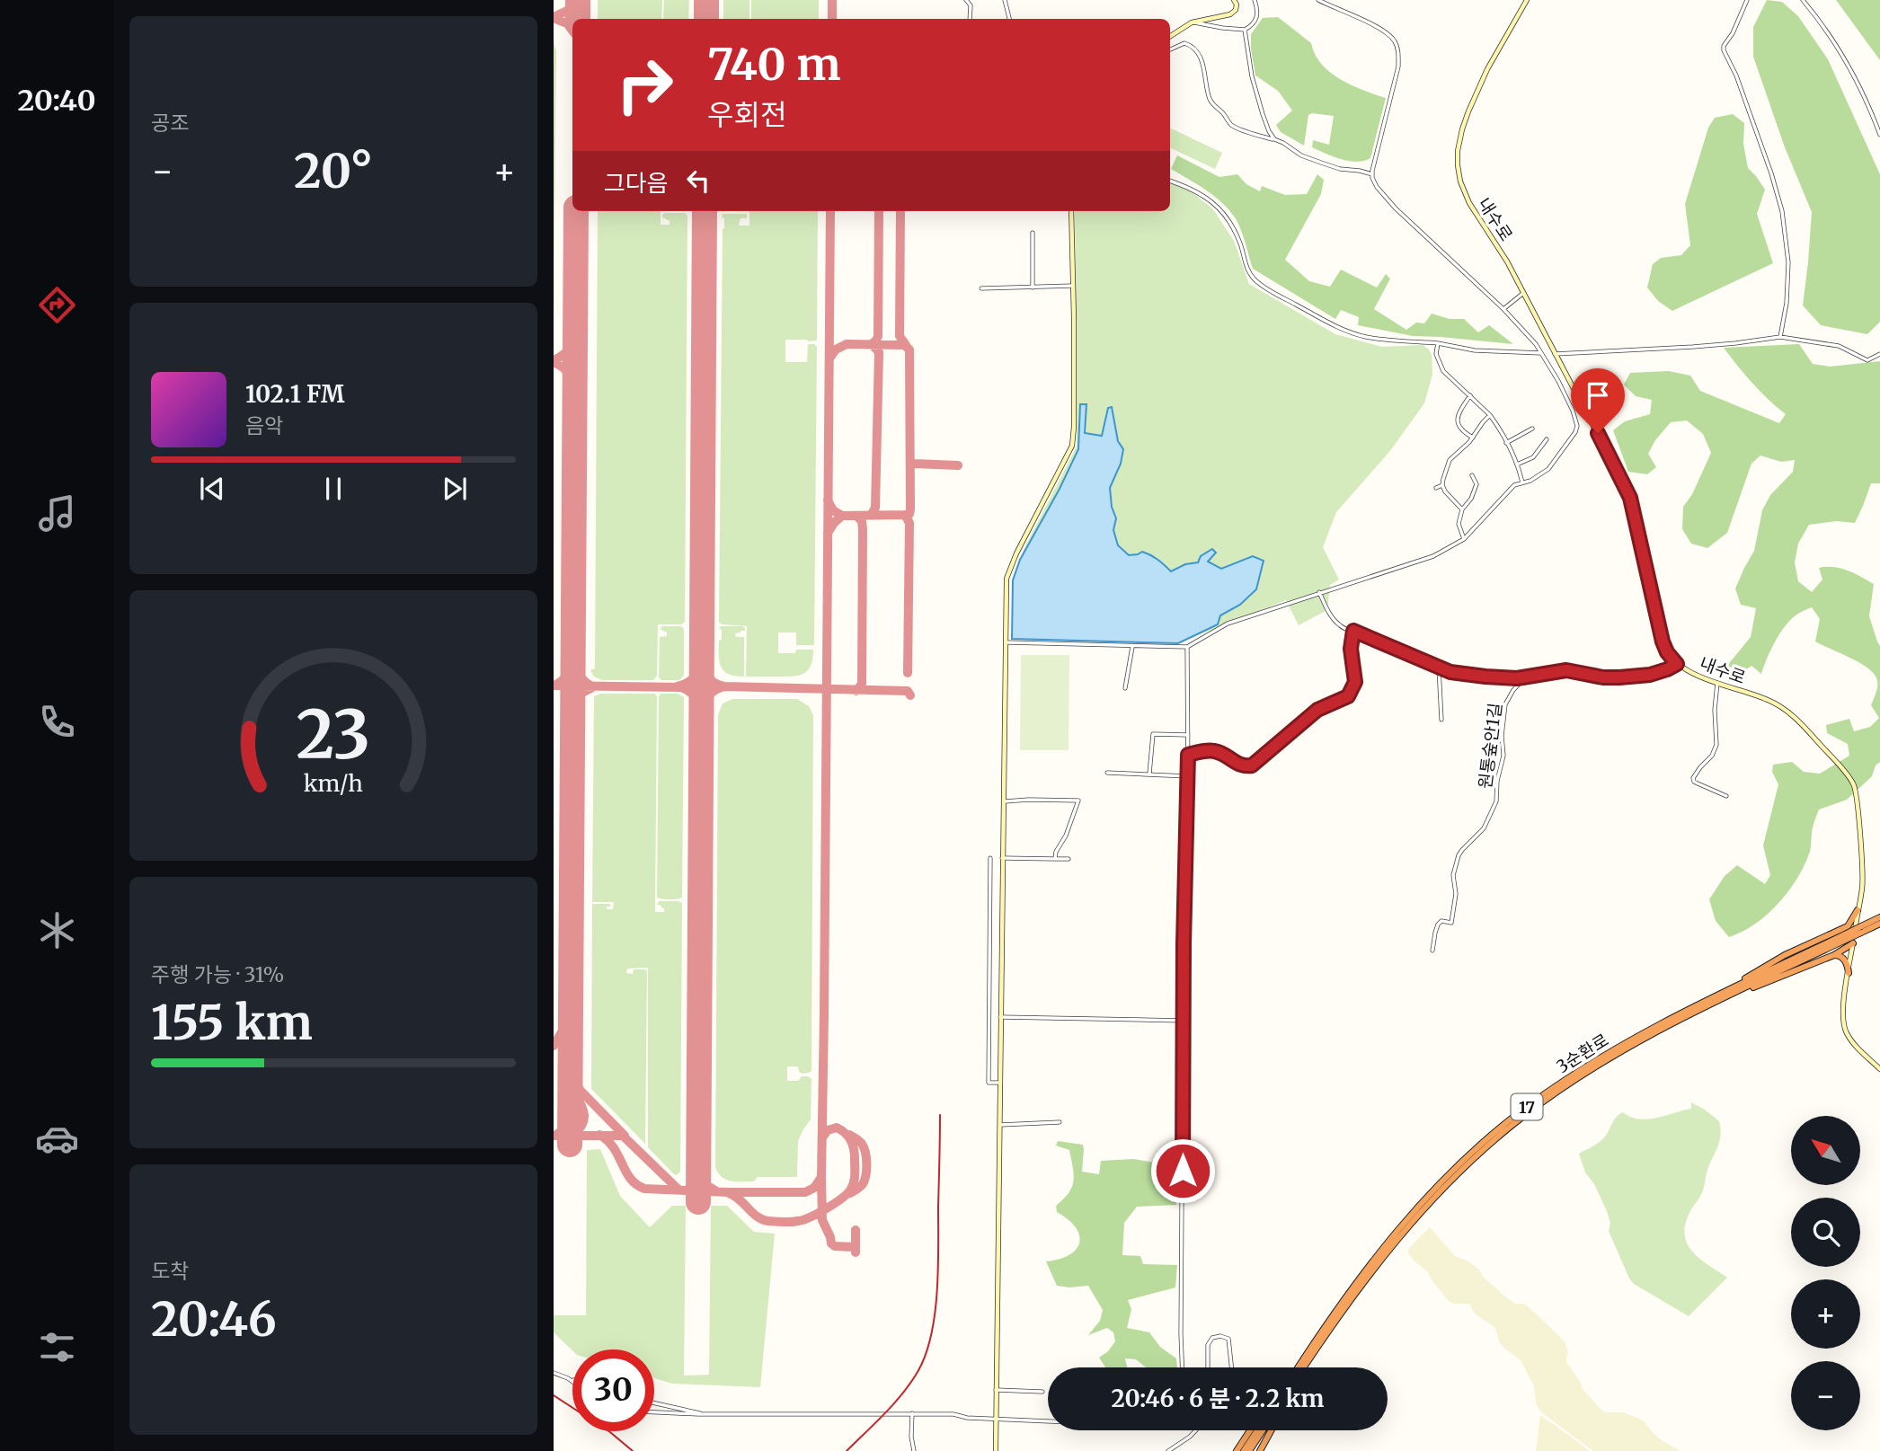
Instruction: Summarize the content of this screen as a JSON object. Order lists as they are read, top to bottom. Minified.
{"streets":{"highway":["3순환로","17"],"street":["내수로","원통숲안1길"]},"crossings":[["내수로","3순환로"]],"north":"top left","page":{"tabs":"20:40","tile":["공조",["주행 가능 · 31%","155 km"],["도착","20:46"]],"turn":["740 m","우회전"],"heat":["−","20°","+"],"then":"그다음","song":["102.1 FM","음악"],"map_buttons":["+","−"],"limit":"30","trip":"20:46 · 6 분 · 2.2 km","gauge":["23","km/h"]}}
